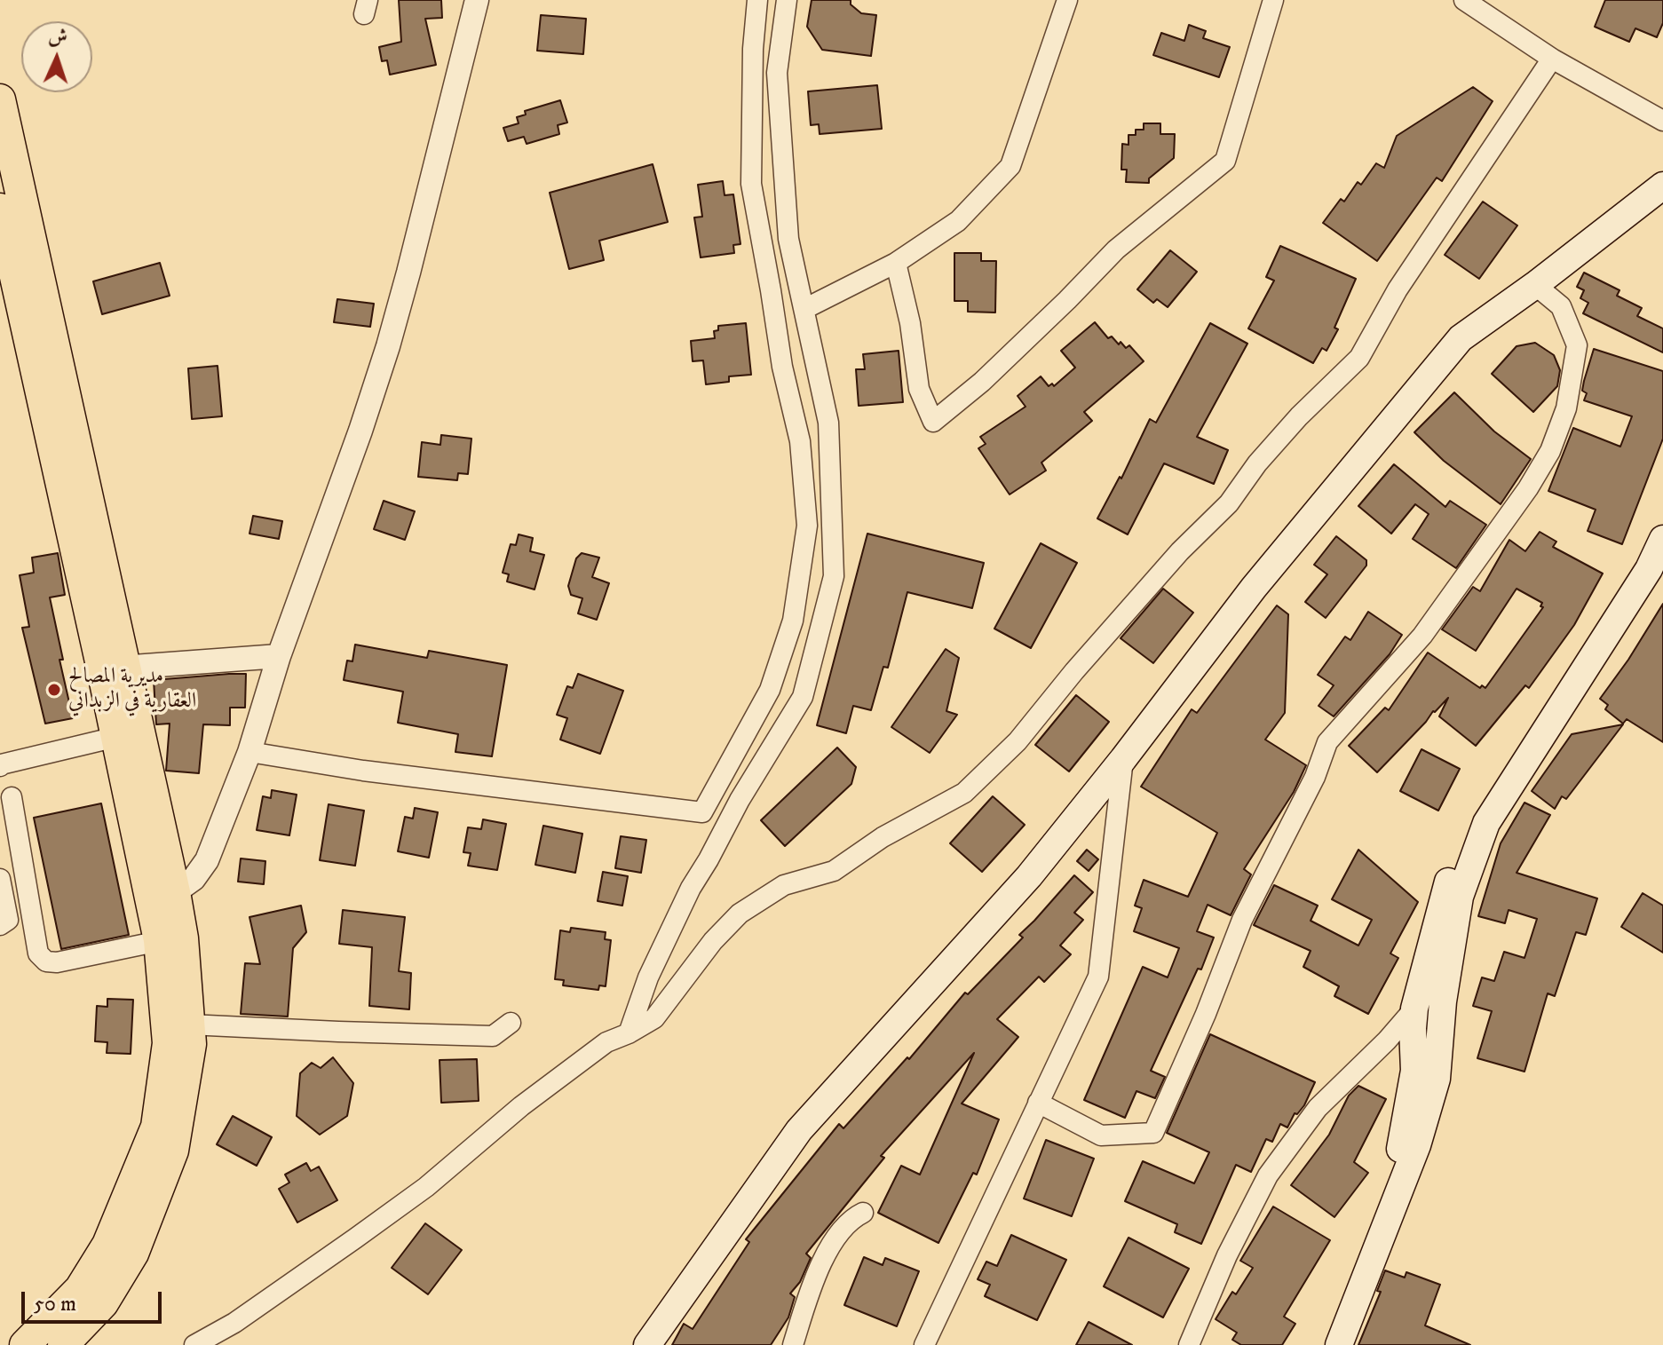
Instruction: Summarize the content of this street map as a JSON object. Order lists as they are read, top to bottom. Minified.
{"places":["مديرية المصالح العقارية في الزبداني"],"scale_bar":"50 m","north":"top"}
